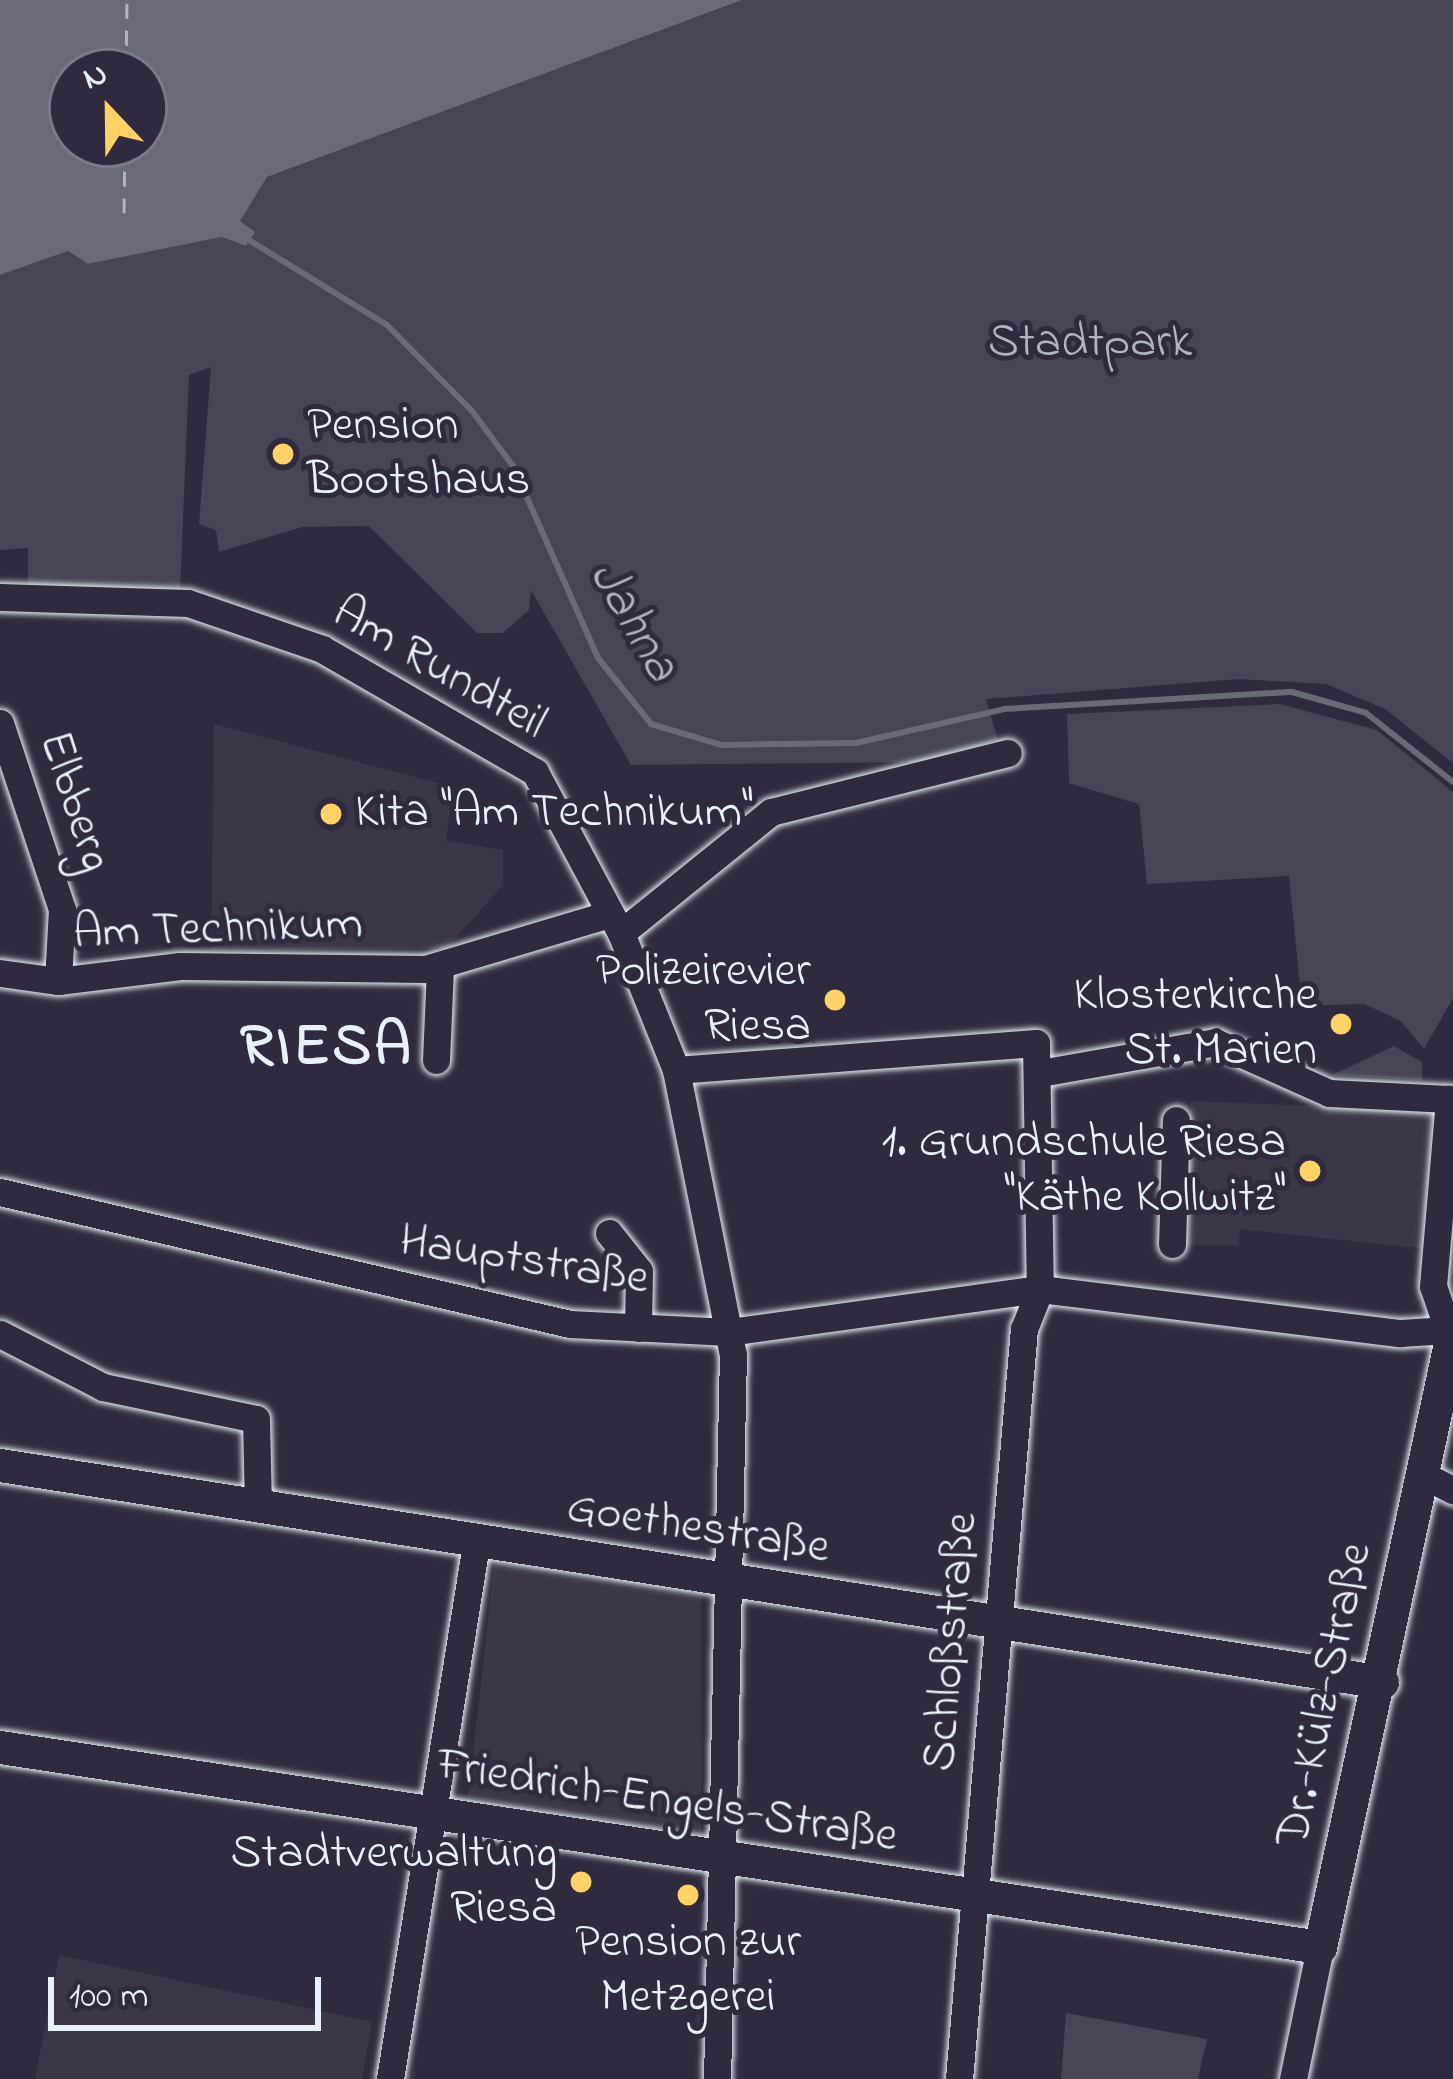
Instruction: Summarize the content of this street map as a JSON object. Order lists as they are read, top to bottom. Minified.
{"streets":{"main road":["Goethestraße","Dr.-Külz-Straße","Friedrich-Engels-Straße"],"street":["Am Rundteil","Elbberg","Am Technikum","Hauptstraße","Schloßstraße"]},"crossings":[["Am Rundteil","Hauptstraße"],["Am Rundteil","Goethestraße"],["Am Rundteil","Schloßstraße"],["Am Rundteil","Friedrich-Engels-Straße"],["Elbberg","Am Technikum"],["Hauptstraße","Schloßstraße"],["Hauptstraße","Dr.-Külz-Straße"],["Goethestraße","Schloßstraße"],["Goethestraße","Dr.-Külz-Straße"],["Schloßstraße","Friedrich-Engels-Straße"],["Dr.-Külz-Straße","Friedrich-Engels-Straße"]],"districts":["RIESA"],"water":["Jahna"],"parks":["Stadtpark"],"places":["Pension Bootshaus","Kita \"Am Technikum\"","Polizeirevier Riesa","Klosterkirche St. Marien","1. Grundschule Riesa \"Käthe Kollwitz\"","Stadtverwaltung Riesa","Pension zur Metzgerei"],"scale_bar":"100 m","north":"top"}
